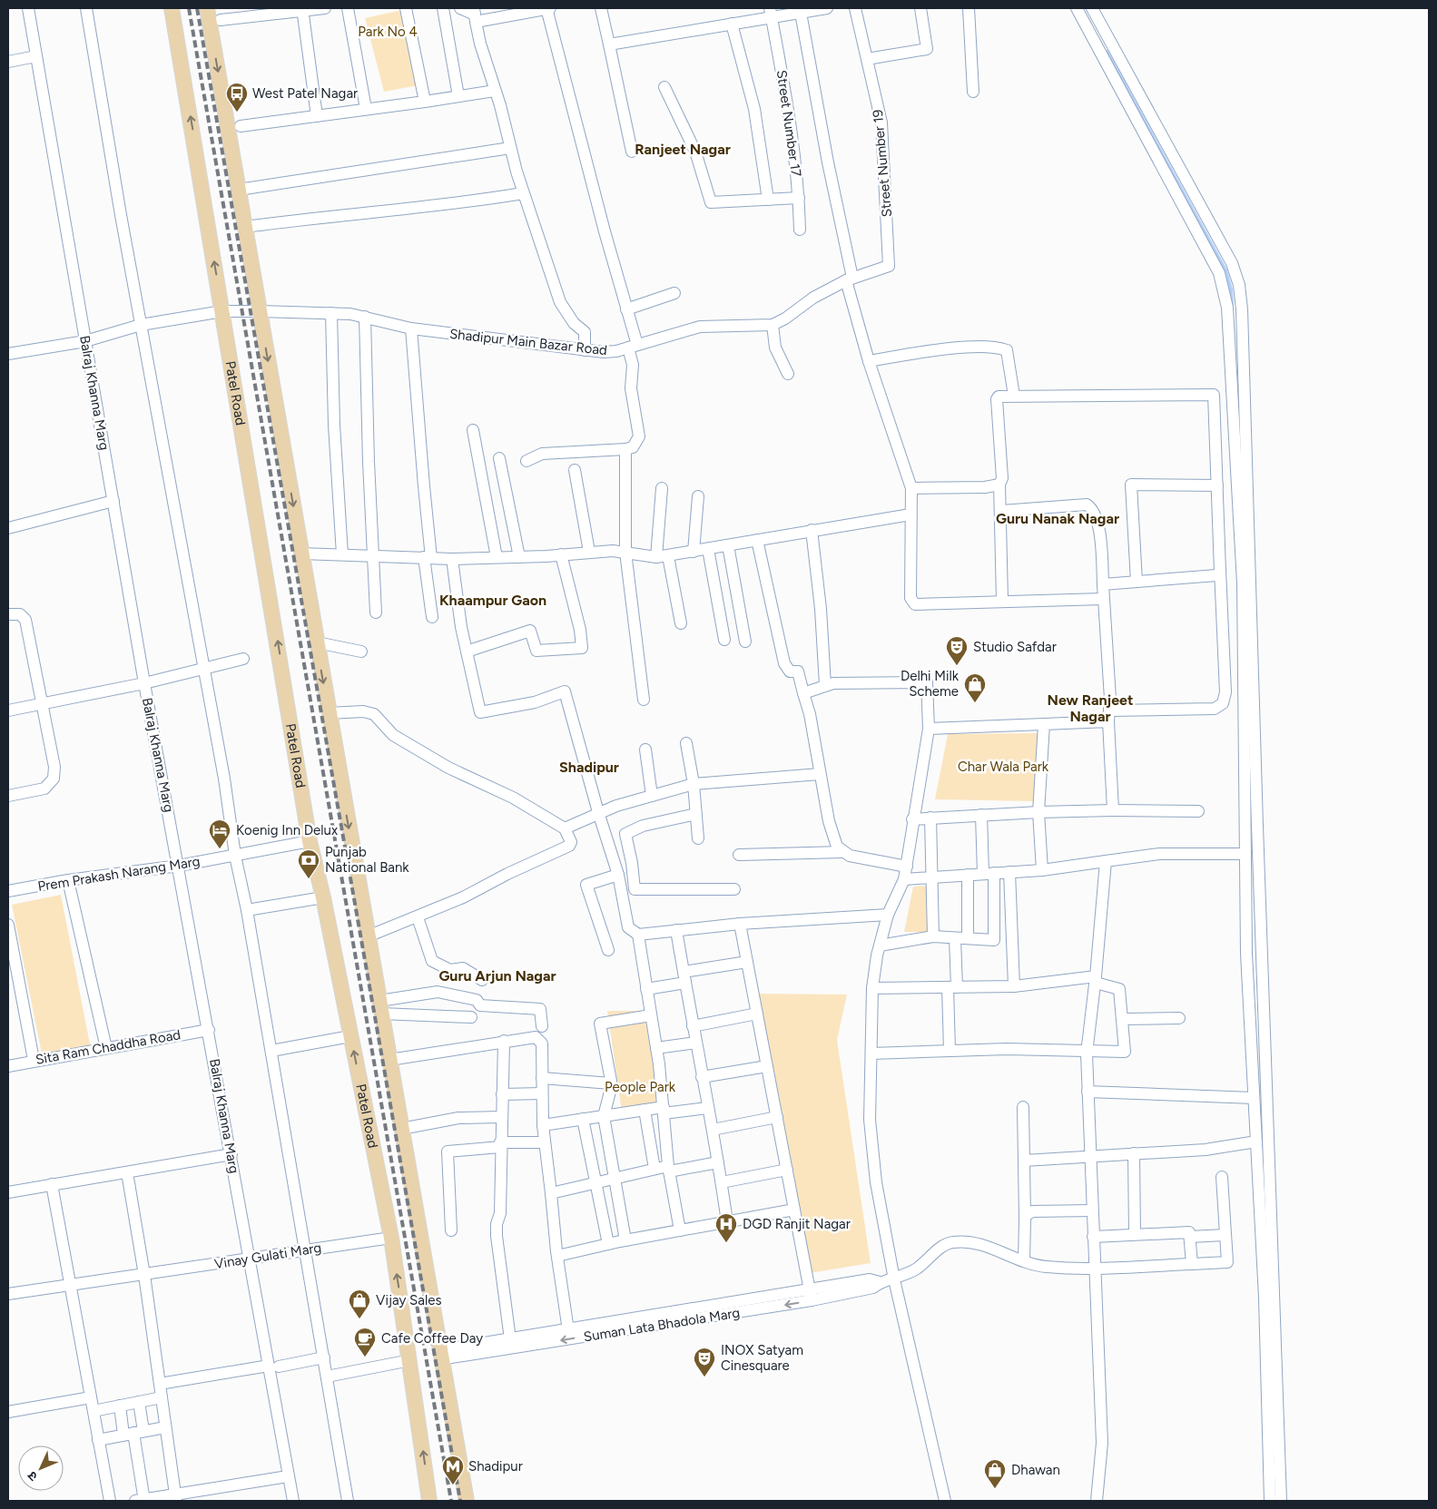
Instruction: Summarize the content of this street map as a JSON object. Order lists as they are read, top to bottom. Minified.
{"streets":{"main road":["Patel Road"],"street":["Street Number 17","Street Number 19","Shadipur Main Bazar Road","Balraj Khanna Marg","Prem Prakash Narang Marg","Sita Ram Chaddha Road","Vinay Gulati Marg","Suman Lata Bhadola Marg"]},"crossings":[["Street Number 19","Shadipur Main Bazar Road"],["Shadipur Main Bazar Road","Balraj Khanna Marg"],["Shadipur Main Bazar Road","Patel Road"],["Balraj Khanna Marg","Prem Prakash Narang Marg"],["Balraj Khanna Marg","Sita Ram Chaddha Road"],["Balraj Khanna Marg","Vinay Gulati Marg"],["Patel Road","Prem Prakash Narang Marg"],["Patel Road","Vinay Gulati Marg"]],"districts":["Ranjeet Nagar","Guru Nanak Nagar","Khaampur Gaon","New Ranjeet Nagar","Shadipur","Guru Arjun Nagar"],"parks":["Park No 4","Char Wala Park","People Park"],"places":{"bus stop":["West Patel Nagar"],"theatre":["Studio Safdar","INOX Satyam Cinesquare"],"shop":["Delhi Milk Scheme","Vijay Sales","Dhawan"],"hotel":["Koenig Inn Delux"],"bank":["Punjab National Bank"],"hospital":["DGD Ranjit Nagar"],"cafe":["Cafe Coffee Day"],"metro station":["Shadipur"]},"north":"bottom left"}
